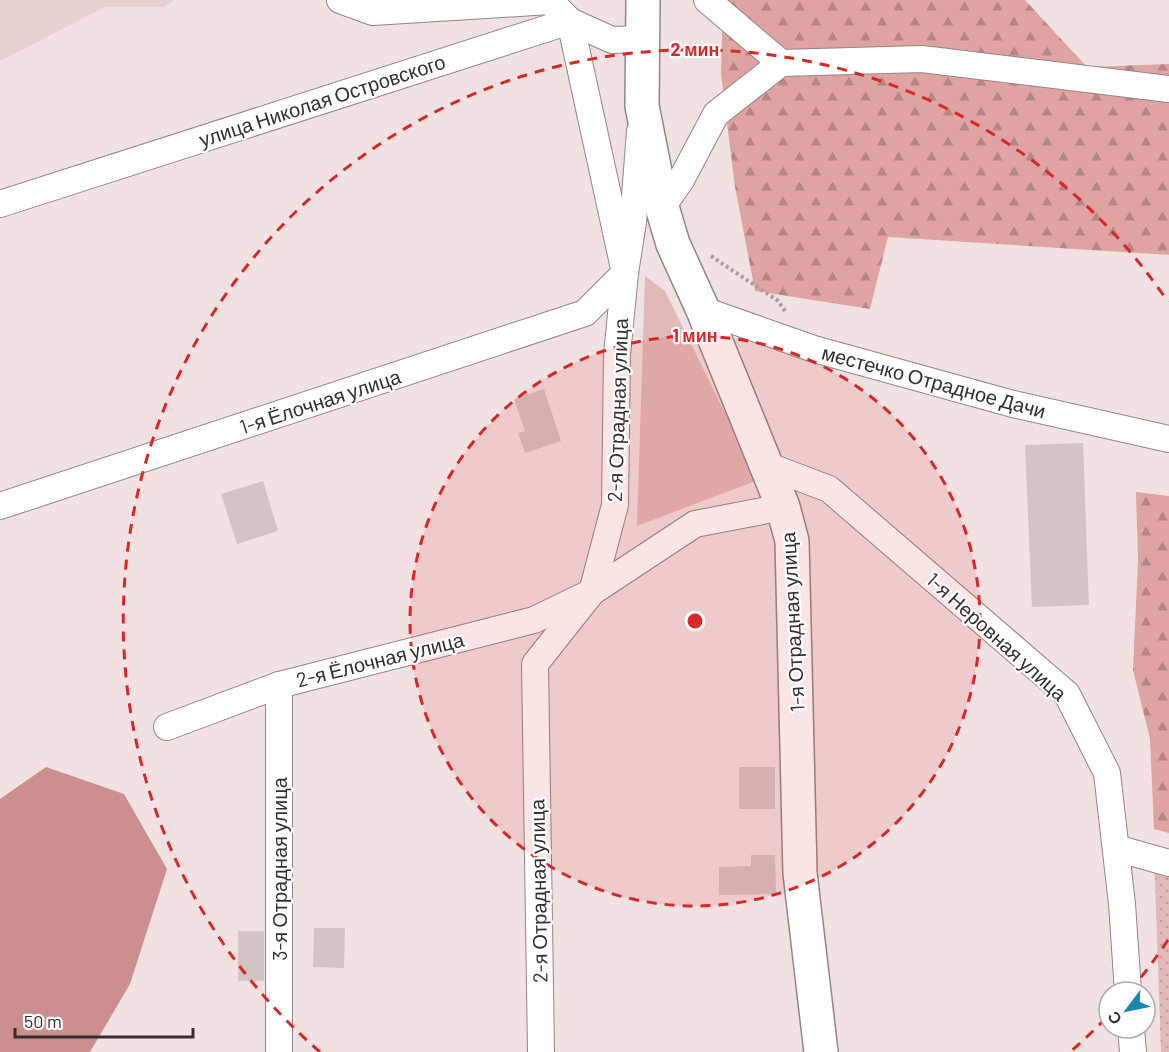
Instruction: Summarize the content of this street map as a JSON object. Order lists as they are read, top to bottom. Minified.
{"streets":{"main road":["1-я Отрадная улица"],"street":["улица Николая Островского","местечко Отрадное Дачи","1-я Ёлочная улица","2-я Отрадная улица","1-я Неровная улица","2-я Ёлочная улица","3-я Отрадная улица"]},"crossings":[["местечко Отрадное Дачи","1-я Отрадная улица"],["1-я Ёлочная улица","2-я Отрадная улица"],["2-я Отрадная улица","1-я Отрадная улица"],["2-я Отрадная улица","2-я Ёлочная улица"],["1-я Отрадная улица","1-я Неровная улица"],["2-я Ёлочная улица","3-я Отрадная улица"]],"scale_bar":"50 m","north":"bottom left","rings":["2 мин","1 мин"]}
